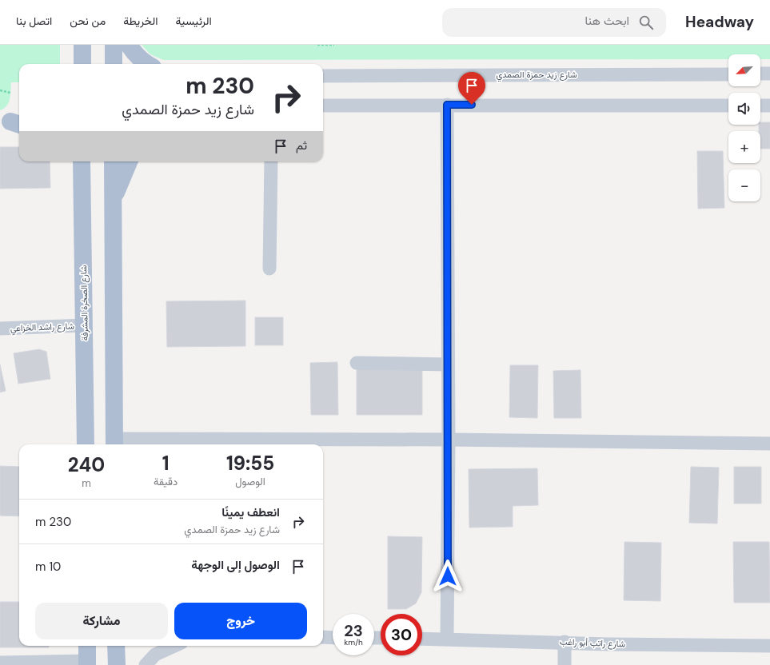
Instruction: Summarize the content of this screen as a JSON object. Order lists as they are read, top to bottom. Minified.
{"streets":{"main road":["شارع الصخرة المشرفة"],"street":["شارع زيد حمزة الصمدي","شارع راشد الخزاعي","شارع راتب أبو راغب"]},"crossings":[["شارع الصخرة المشرفة","شارع راشد الخزاعي"]],"north":"bottom left","page":{"header":"Headway","search":"ابحث هنا","nav":["الرئيسية","الخريطة","من نحن","اتصل بنا"],"map_buttons":["+","−"],"turn":["230 m","شارع زيد حمزة الصمدي"],"then":"ثم","eta":["19:55","الوصول","1","دقيقة","240","m"],"list":[{"name":"انعطف يمينًا","note":"شارع زيد حمزة الصمدي","value":"230 m"},{"name":"الوصول إلى الوجهة","value":"10 m"}],"buttons":["خروج","مشاركة"],"speed":"23 km/h","limit":"30"}}
